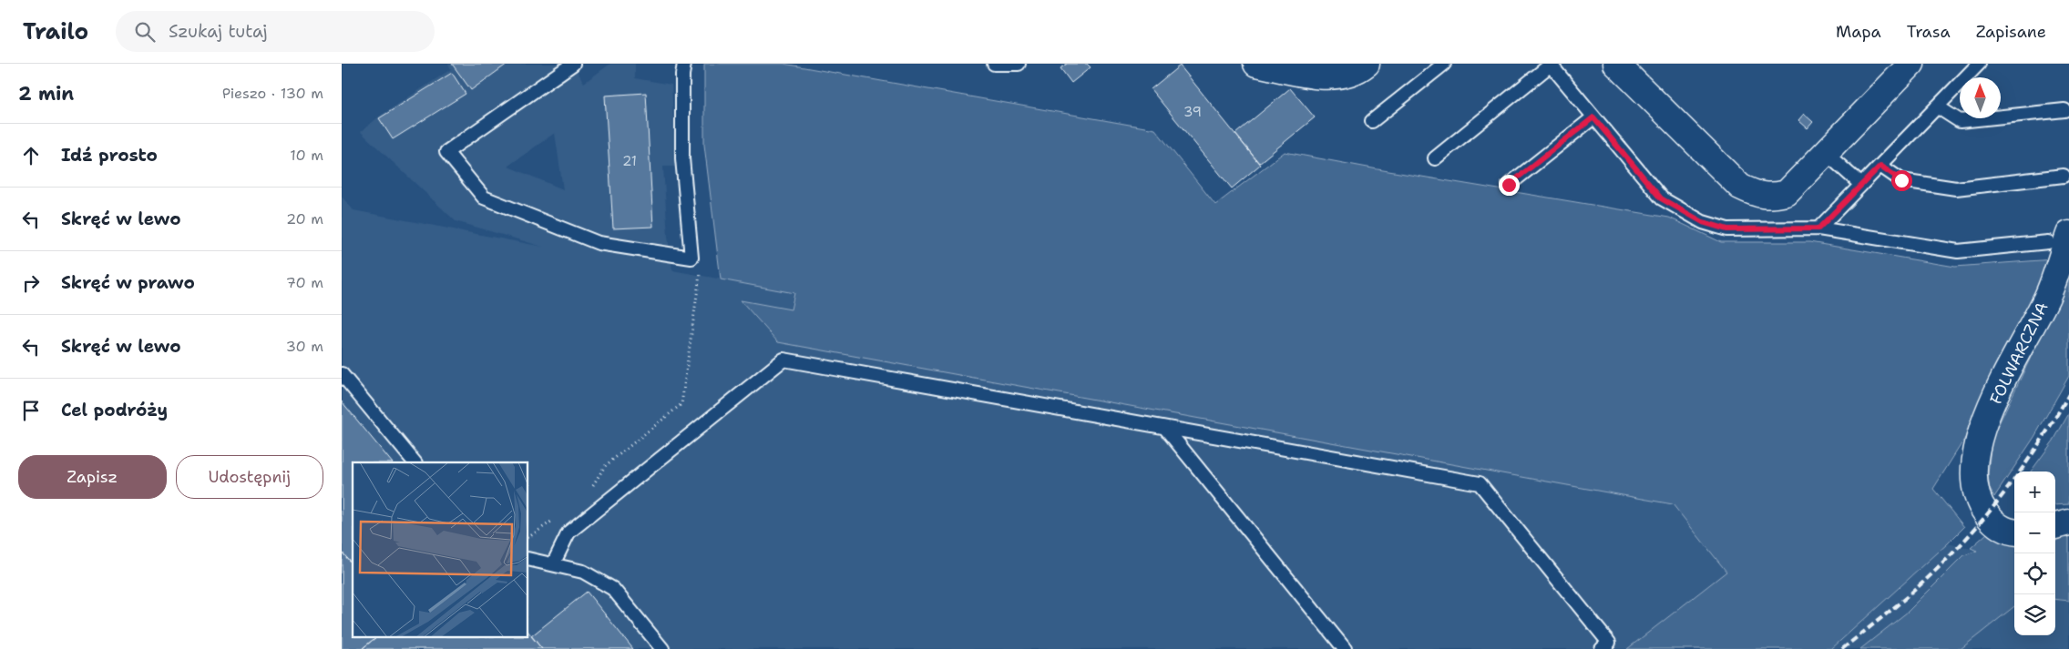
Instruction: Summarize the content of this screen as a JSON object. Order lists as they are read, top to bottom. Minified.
{"streets":{"street":["FOLWARCZNA"]},"house_numbers":["39","21"],"north":"top","page":{"header":"Trailo","search":"Szukaj tutaj","nav":["Mapa","Trasa","Zapisane"],"heading":["2 min","Pieszo · 130 m"],"list":[["Idź prosto","10 m"],["Skręć w lewo","20 m"],["Skręć w prawo","70 m"],["Skręć w lewo","30 m"],"Cel podróży"],"buttons":["Zapisz","Udostępnij"],"map_buttons":["+","−"]}}
